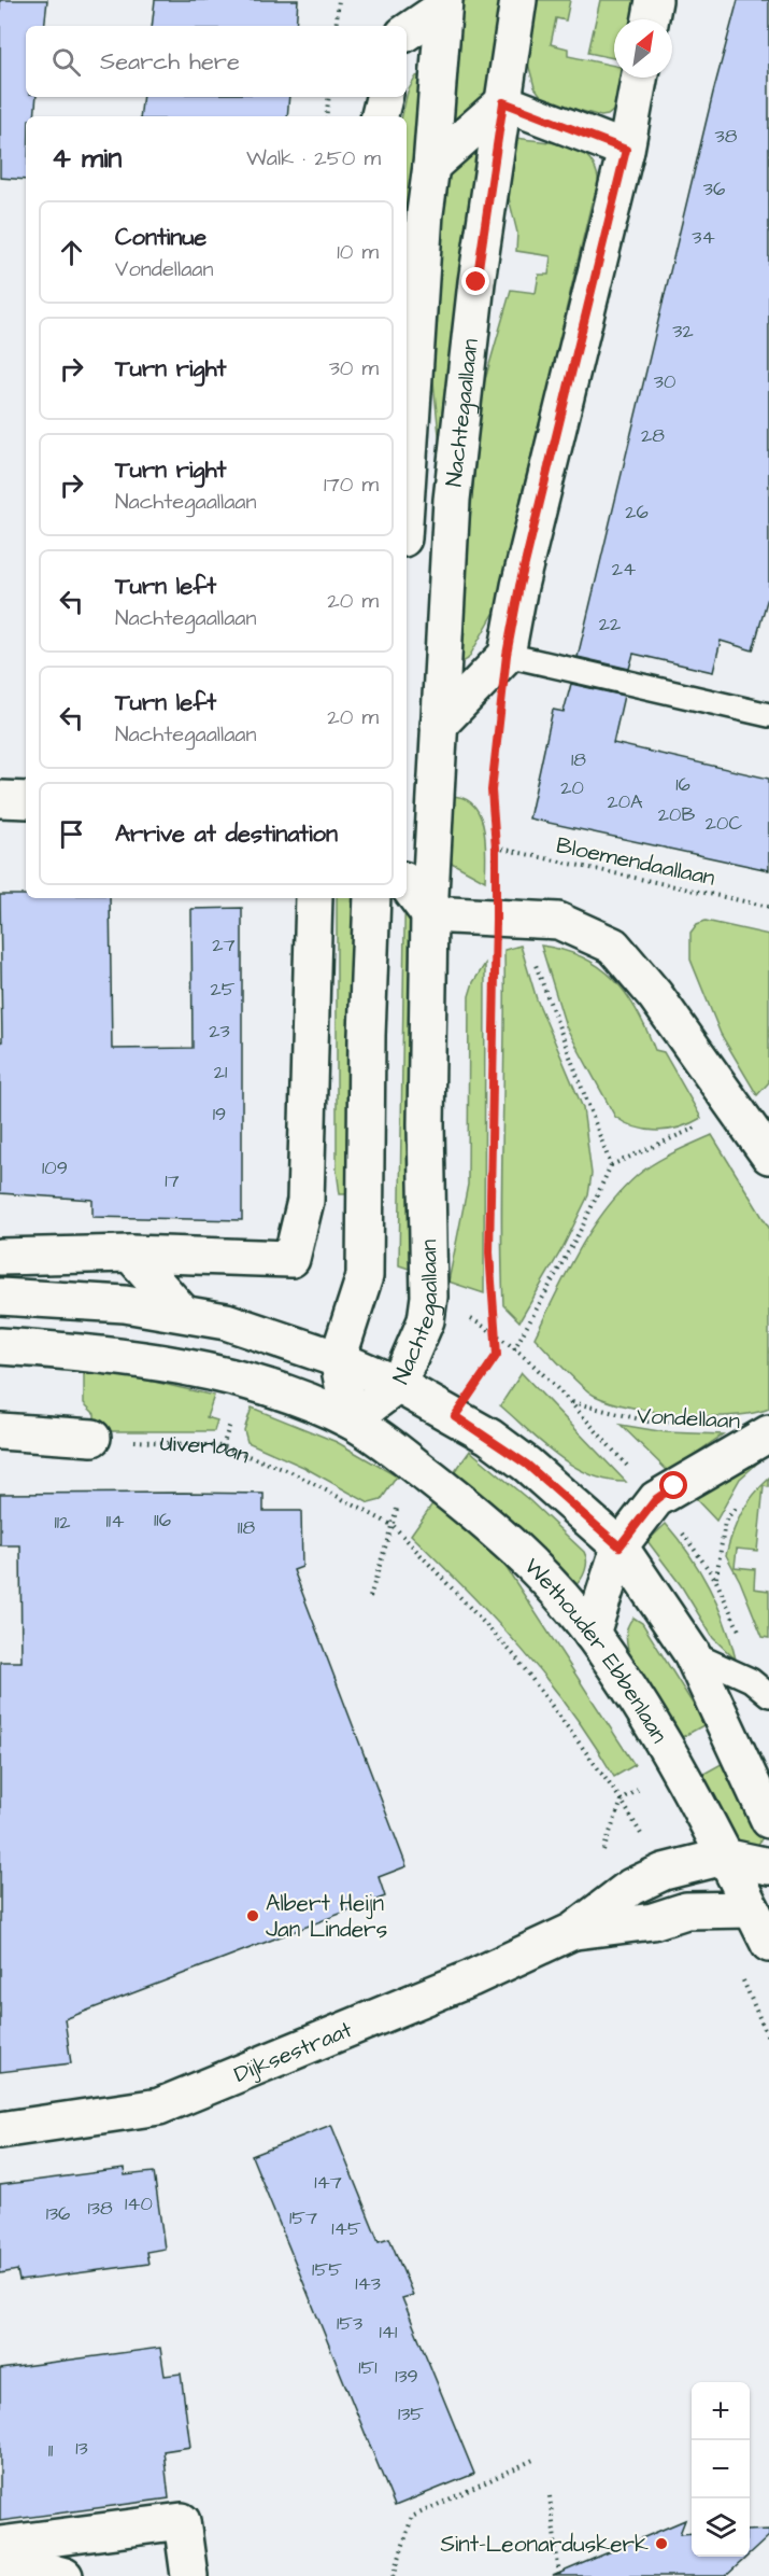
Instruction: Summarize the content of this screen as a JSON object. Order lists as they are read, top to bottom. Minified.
{"streets":{"street":["Nachtegaallaan","Vondellaan","Wethouder Ebbenlaan","Dijksestraat"],"path":["Bloemendaallaan","Uiverlaan"]},"crossings":[["Nachtegaallaan","Wethouder Ebbenlaan"],["Vondellaan","Wethouder Ebbenlaan"],["Wethouder Ebbenlaan","Dijksestraat"]],"places":["Albert Heijn Jan Linders","Sint-Leonarduskerk"],"house_numbers":["38","36","34","32","30","28","26","24","22","18","16","20","20A","20B","20C","27","25","23","21","19","109","17","116","114","112","118","147","140","138","136","157","145","155","143","153","141","151","139","135","13","11"],"north":"top right","page":{"search":"Search here","heading":["4 min","Walk · 250 m"],"list":[["Continue","Vondellaan","10 m"],["Turn right","30 m"],["Turn right","Nachtegaallaan","170 m"],["Turn left","Nachtegaallaan","20 m"],["Turn left","Nachtegaallaan","20 m"],"Arrive at destination"],"map_buttons":["+","−"]}}
